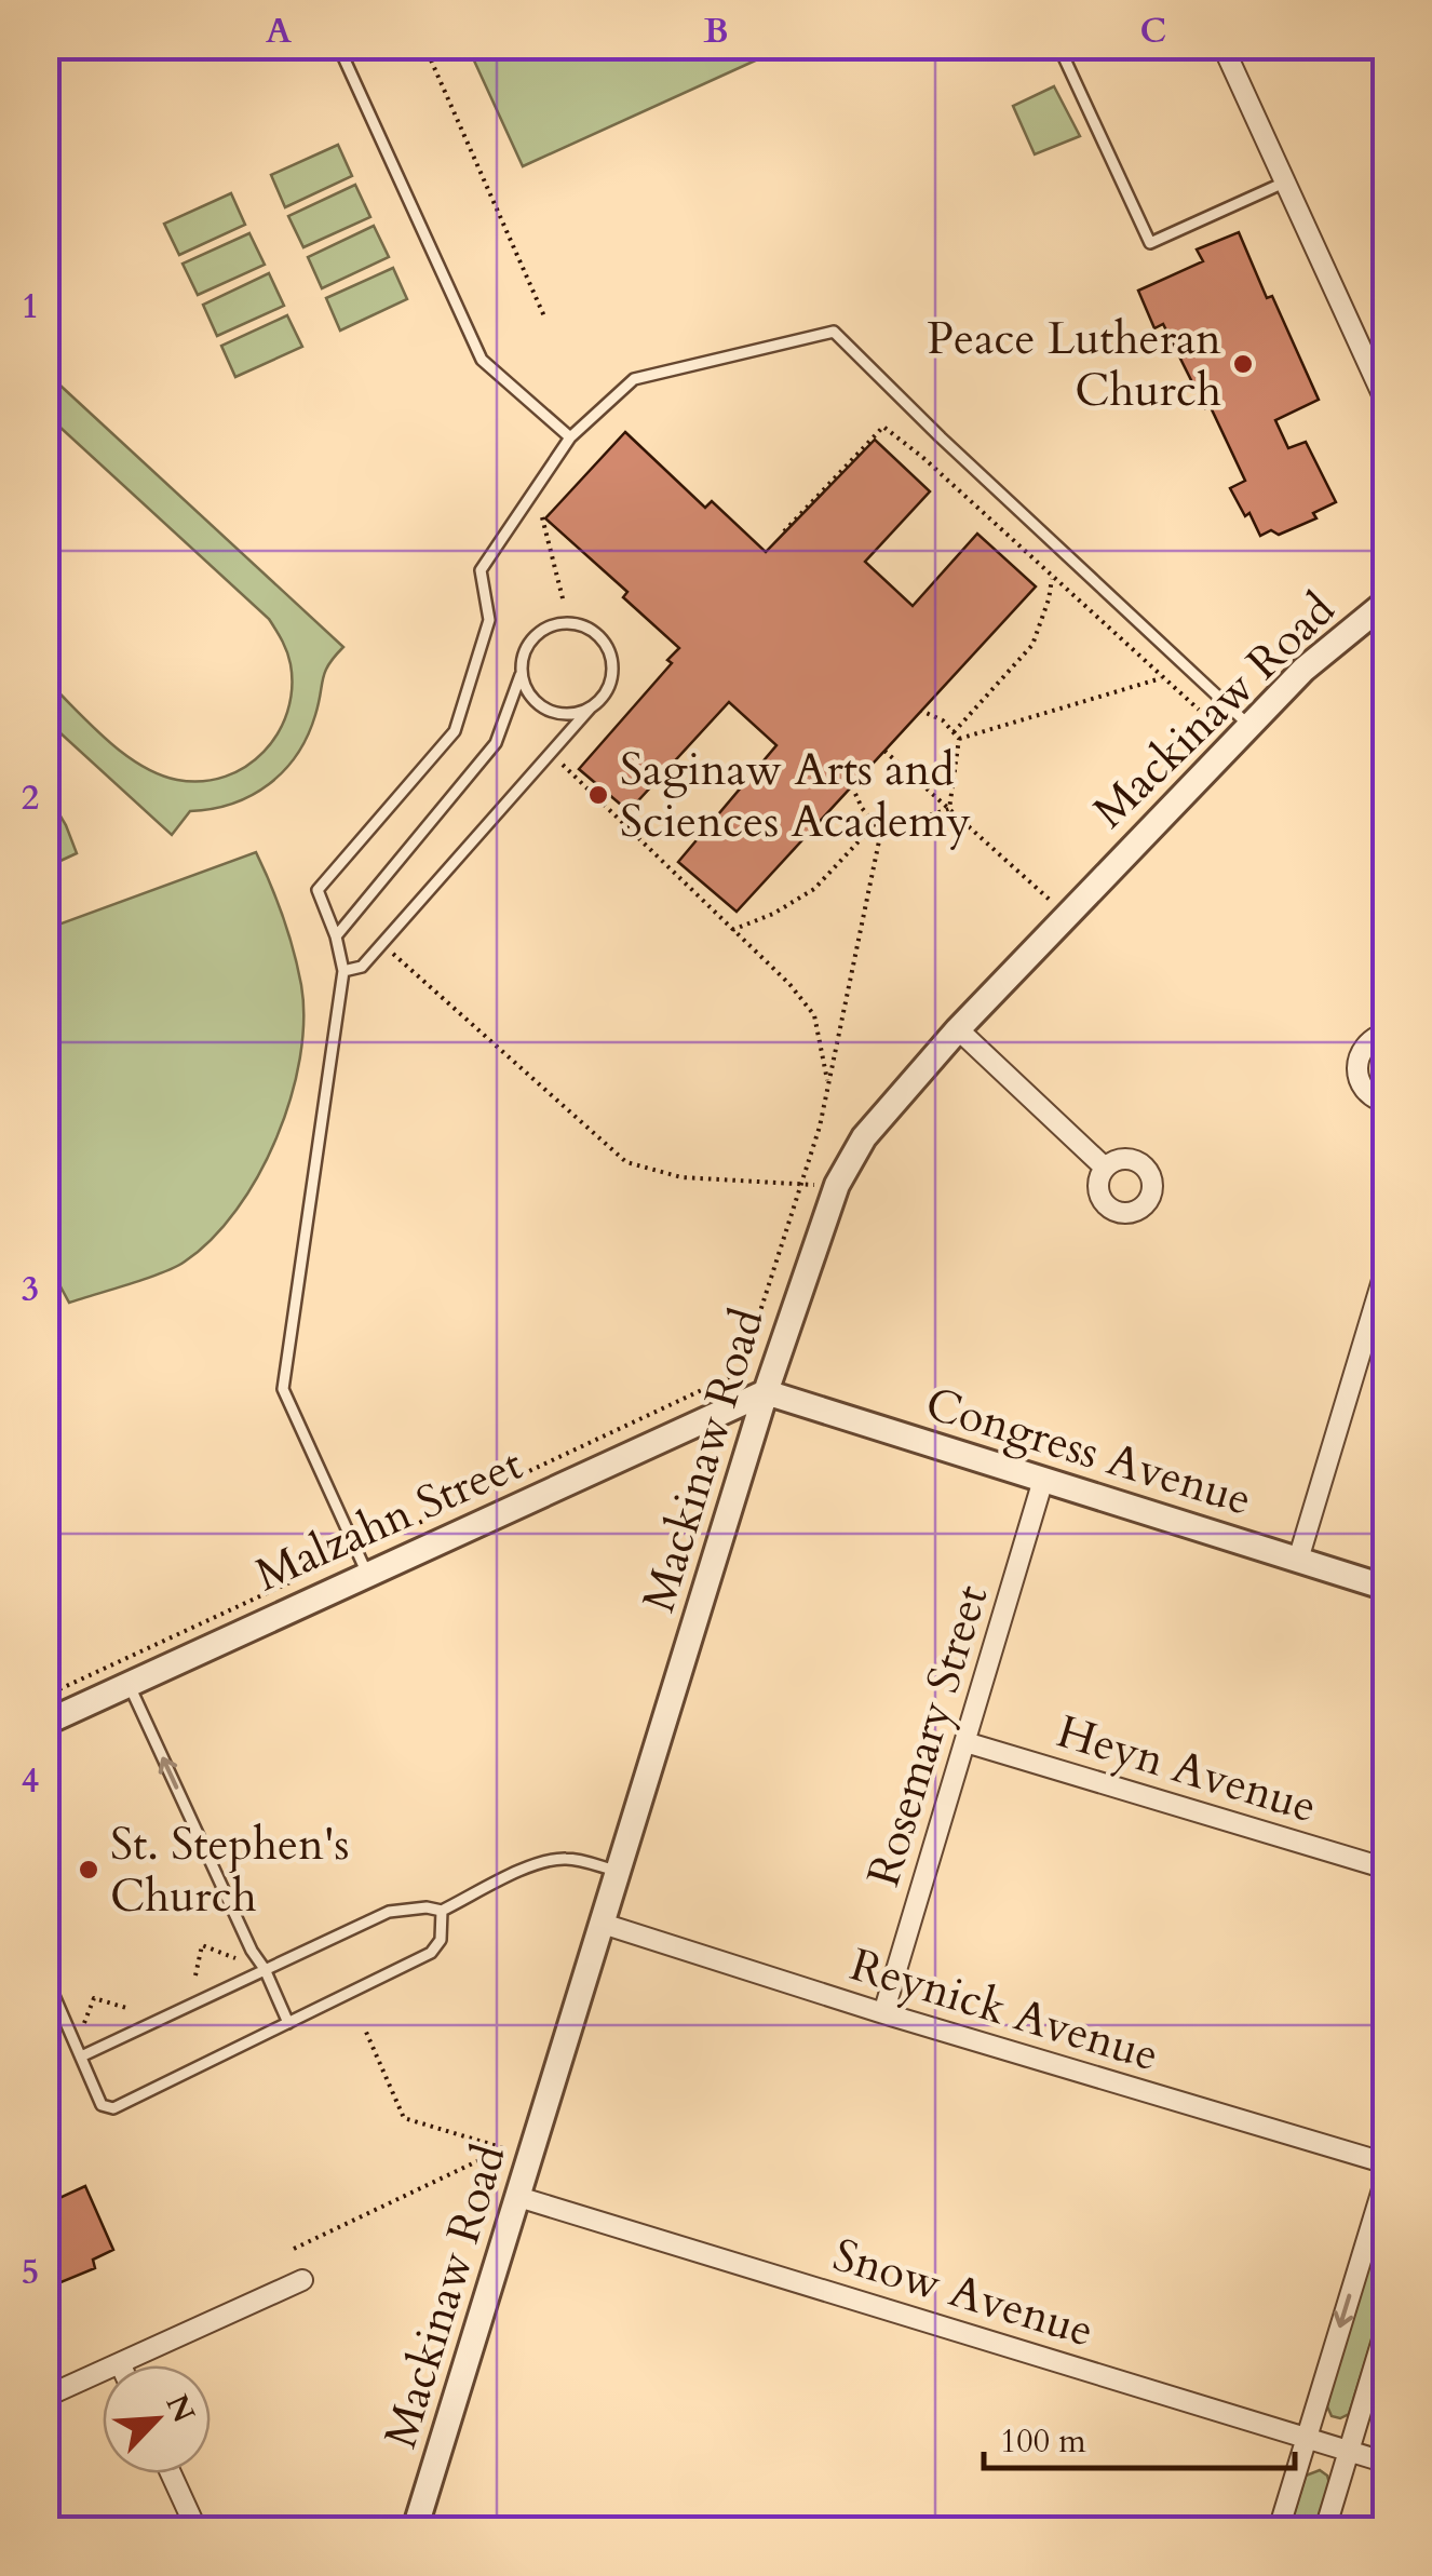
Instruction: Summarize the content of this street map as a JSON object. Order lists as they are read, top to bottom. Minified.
{"streets":{"street":["Mackinaw Road","Congress Avenue","Malzahn Street","Rosemary Street","Heyn Avenue","Reynick Avenue","Snow Avenue"]},"crossings":[["Mackinaw Road","Congress Avenue"],["Mackinaw Road","Malzahn Street"],["Mackinaw Road","Reynick Avenue"],["Mackinaw Road","Snow Avenue"],["Congress Avenue","Malzahn Street"],["Congress Avenue","Rosemary Street"],["Rosemary Street","Heyn Avenue"],["Rosemary Street","Reynick Avenue"]],"places":["Peace Lutheran Church","Saginaw Arts and Sciences Academy","St. Stephen's Church"],"scale_bar":"100 m","north":"top right","grid":{"columns":["A","B","C"],"rows":["1","2","3","4","5"]}}
